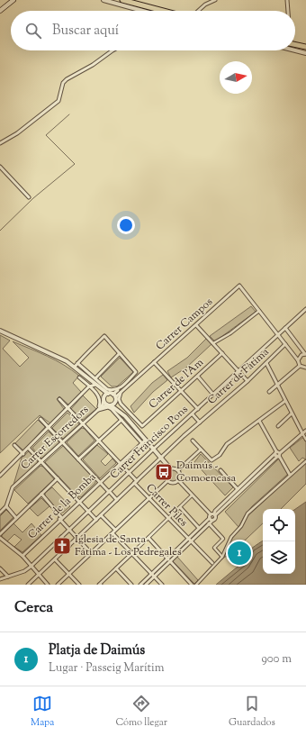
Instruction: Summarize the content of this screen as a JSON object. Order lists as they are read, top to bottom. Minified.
{"streets":{"street":["Carrer Campos","Carrer de Fàtima","Carrer de l'Am","Carrer Escorredors","Carrer Francisco Pons","Carrer Piles","Carrer de la Bomba"]},"crossings":[["Carrer de Fàtima","Carrer Piles"],["Carrer Escorredors","Carrer Piles"],["Carrer Francisco Pons","Carrer Piles"],["Carrer Piles","Carrer de la Bomba"]],"places":{"bus stop":["Daimús - Comoencasa"],"church":["Iglesia de Santa Fátima - Los Pedregales"]},"north":"right","page":{"search":"Buscar aquí","pins":"1","heading":"Cerca","list":[{"mark":"1","name":"Platja de Daimús","note":"Lugar · Passeig Marítim","value":"900 m"}],"nav":["Mapa","Cómo llegar","Guardados"]}}
